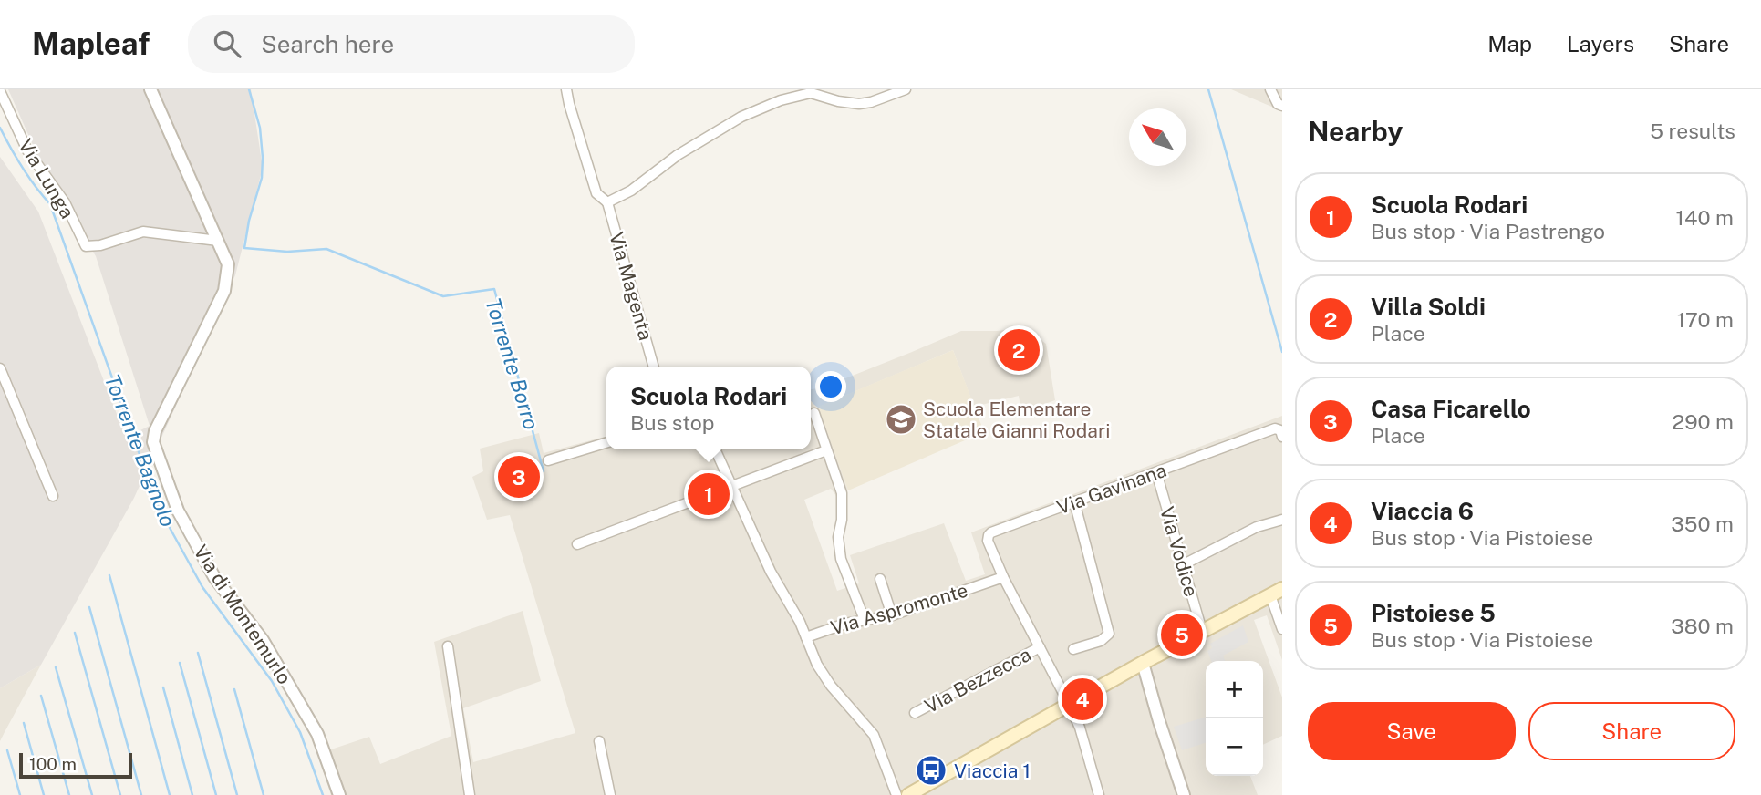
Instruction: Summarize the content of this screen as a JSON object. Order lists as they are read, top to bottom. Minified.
{"streets":{"street":["Via Lunga","Via Magenta","Via Gavinana","Via Vodice","Via Aspromonte","Via di Montemurlo","Via Bezzecca"]},"crossings":[["Via Lunga","Via di Montemurlo"],["Via Gavinana","Via Vodice"],["Via Gavinana","Via Aspromonte"]],"water":["Torrente Borro","Torrente Bagnolo"],"places":{"school or university":["Scuola Elementare Statale Gianni Rodari"],"bus stop":["Viaccia 1"]},"scale_bar":"100 m","north":"top left","page":{"header":"Mapleaf","search":"Search here","nav":["Map","Layers","Share"],"heading":["Nearby","5 results"],"list":[{"mark":"1","name":"Scuola Rodari","note":"Bus stop · Via Pastrengo","value":"140 m"},{"mark":"2","name":"Villa Soldi","note":"Place","value":"170 m"},{"mark":"3","name":"Casa Ficarello","note":"Place","value":"290 m"},{"mark":"4","name":"Viaccia 6","note":"Bus stop · Via Pistoiese","value":"350 m"},{"mark":"5","name":"Pistoiese 5","note":"Bus stop · Via Pistoiese","value":"380 m"}],"pins":["2","3","1","5","4"],"popup":["Scuola Rodari","Bus stop"],"map_buttons":["+","−"],"buttons":["Save","Share"],"scale":"100 m"}}
